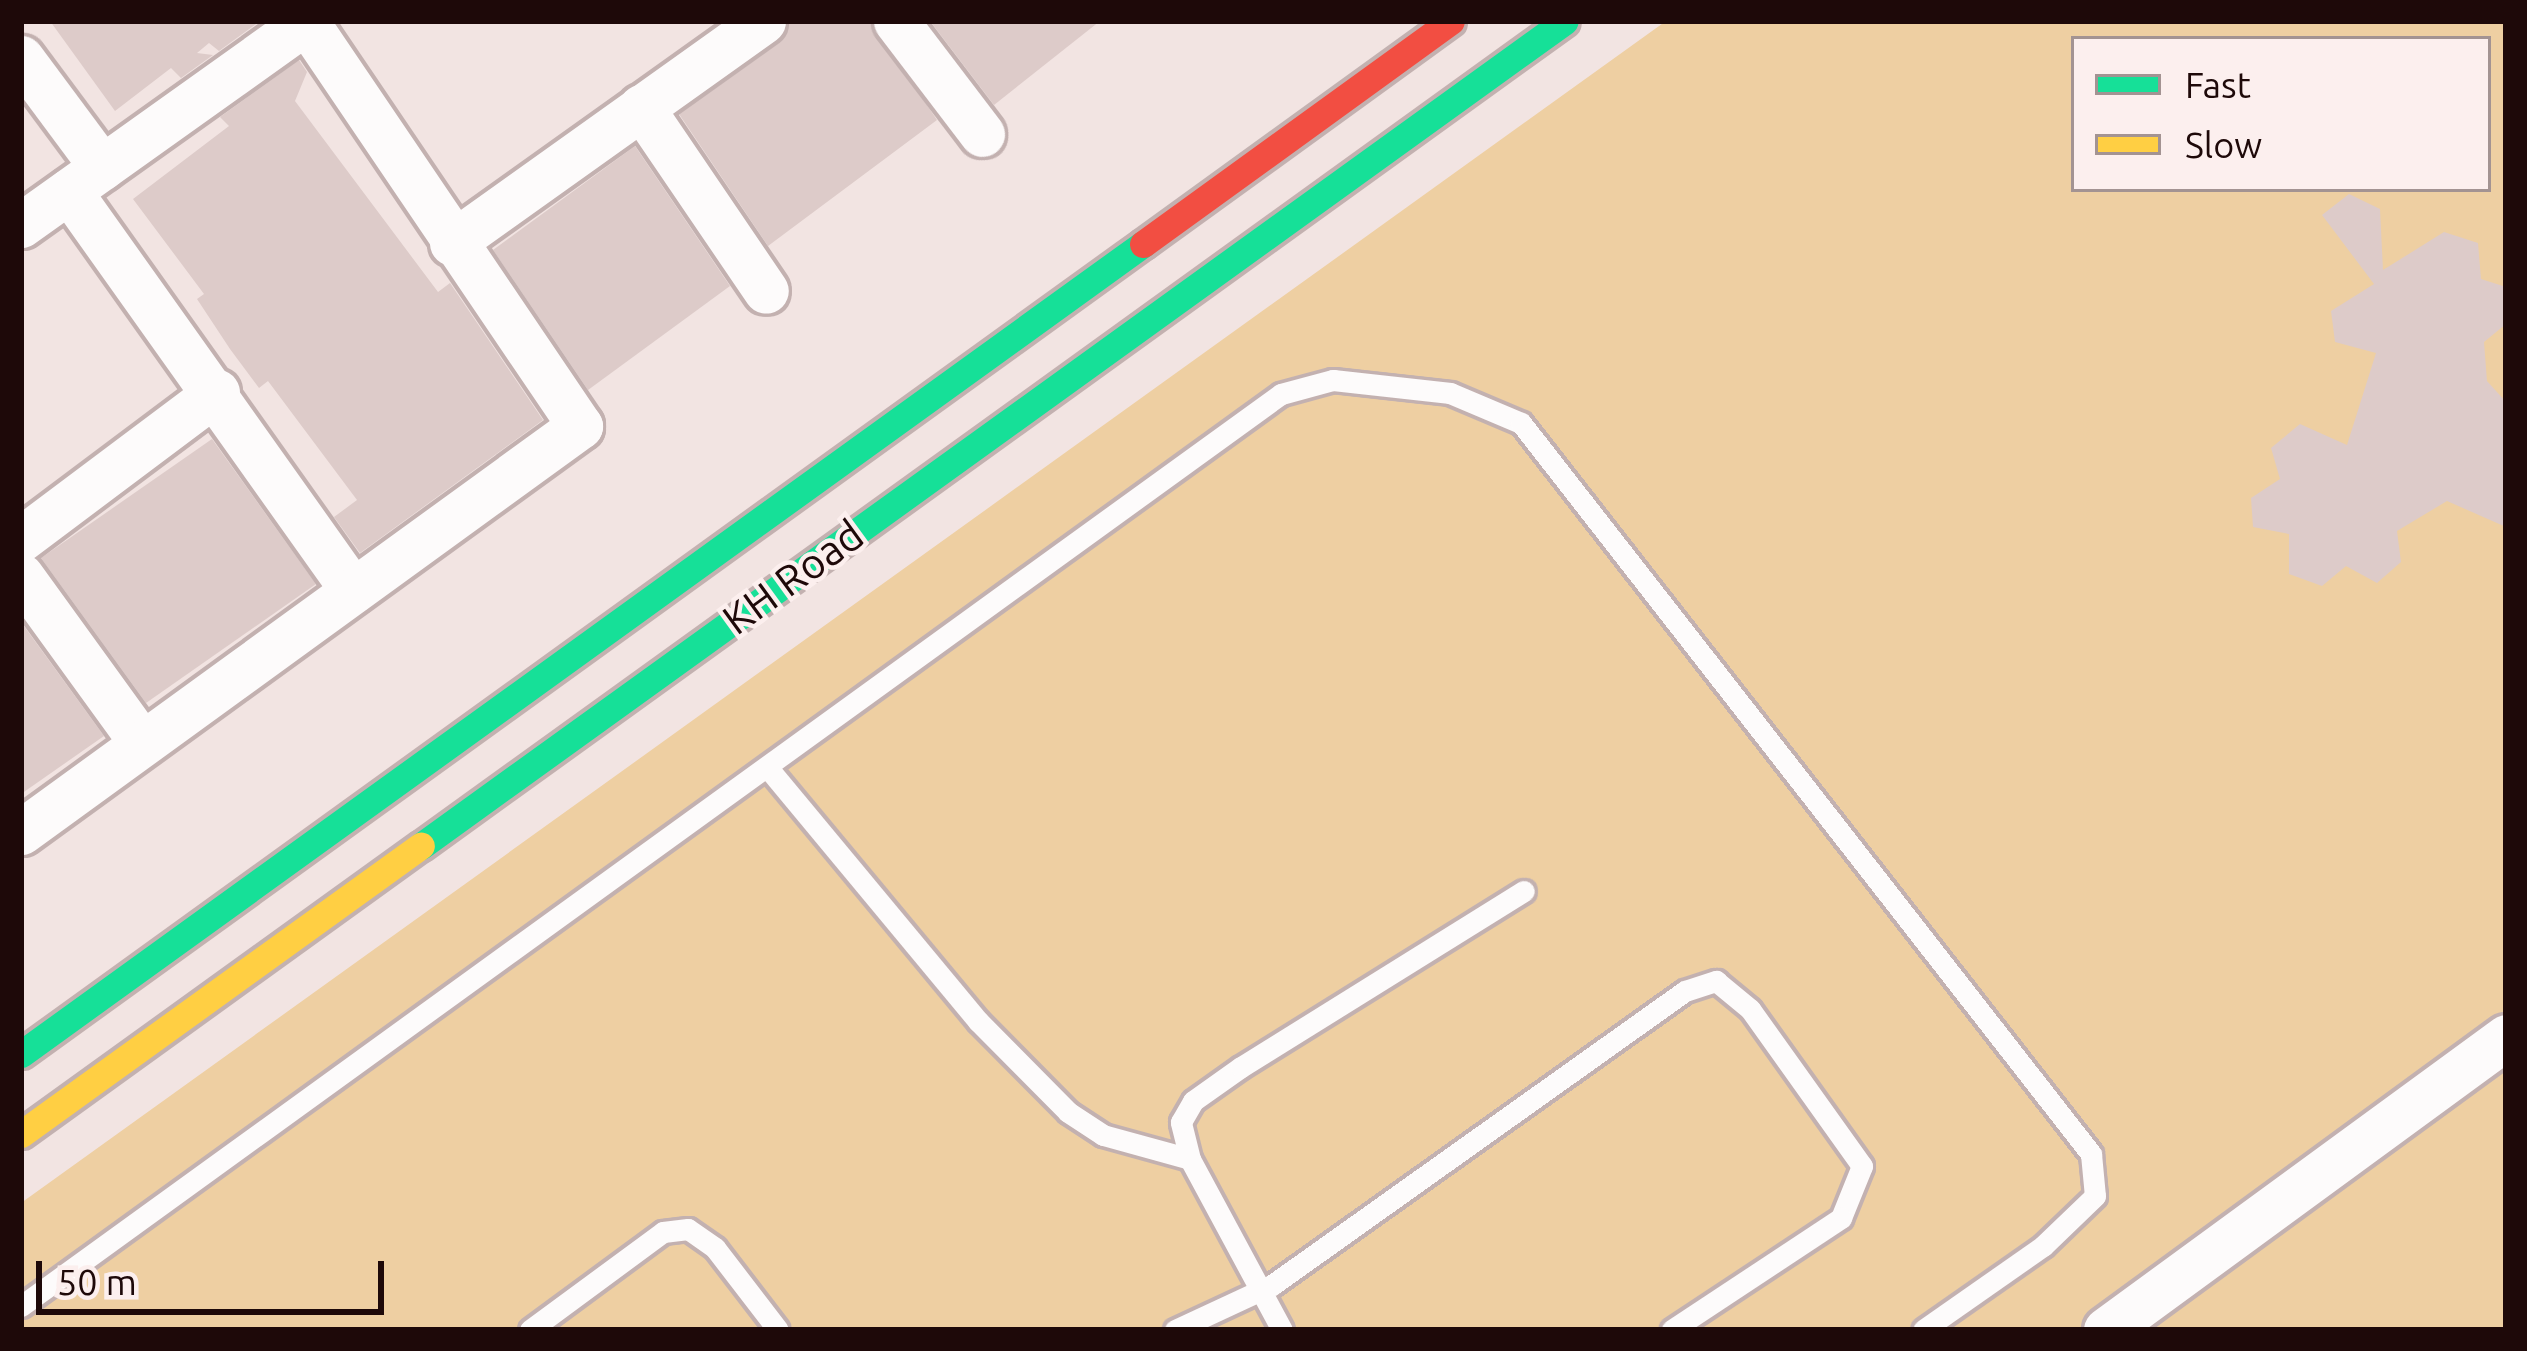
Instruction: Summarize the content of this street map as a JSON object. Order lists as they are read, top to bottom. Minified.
{"streets":{"main road":["KH Road"]},"legend":["Fast","Slow"],"scale_bar":"50 m"}
